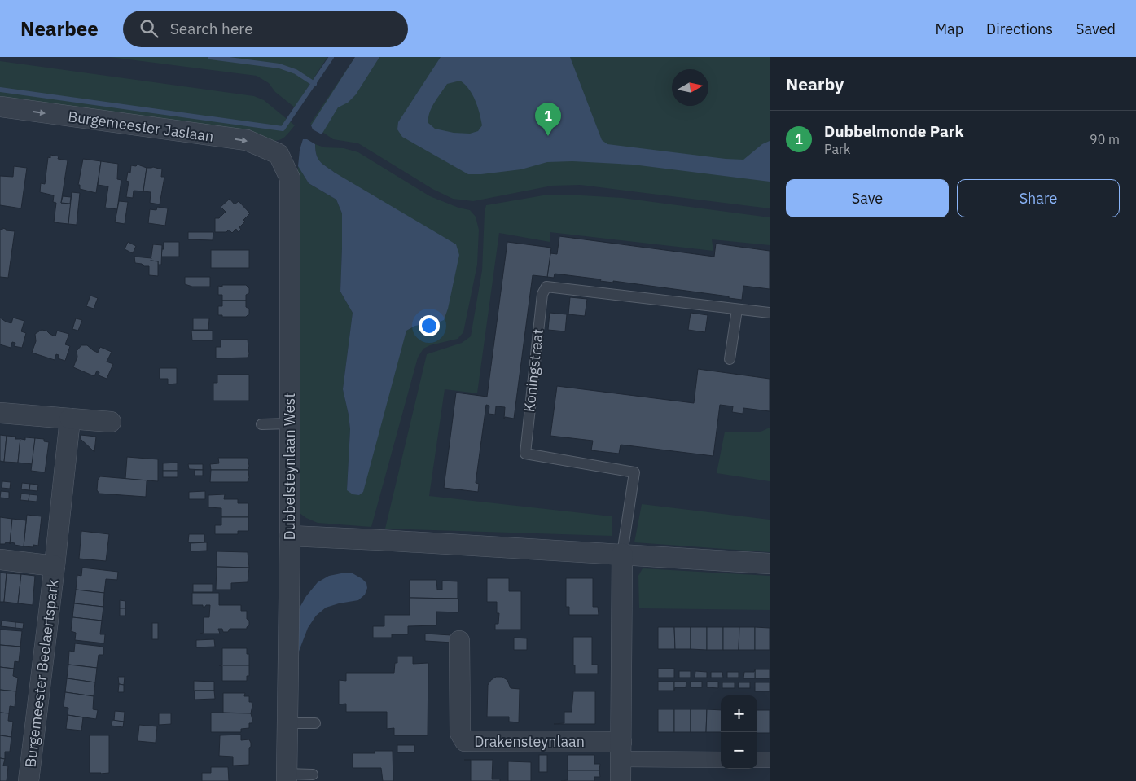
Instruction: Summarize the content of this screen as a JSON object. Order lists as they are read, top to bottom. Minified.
{"streets":{"street":["Burgemeester Jaslaan","Dubbelsteynlaan West","Burgemeester Beelaertspark","Drakensteynlaan"],"lane":["Koningstraat"]},"crossings":[["Burgemeester Jaslaan","Dubbelsteynlaan West"]],"one_way":["Burgemeester Jaslaan"],"north":"right","page":{"header":"Nearbee","search":"Search here","nav":["Map","Directions","Saved"],"heading":"Nearby","pins":"1","list":[{"mark":"1","name":"Dubbelmonde Park","note":"Park","value":"90 m"}],"buttons":["Save","Share"],"map_buttons":["+","−"]}}
